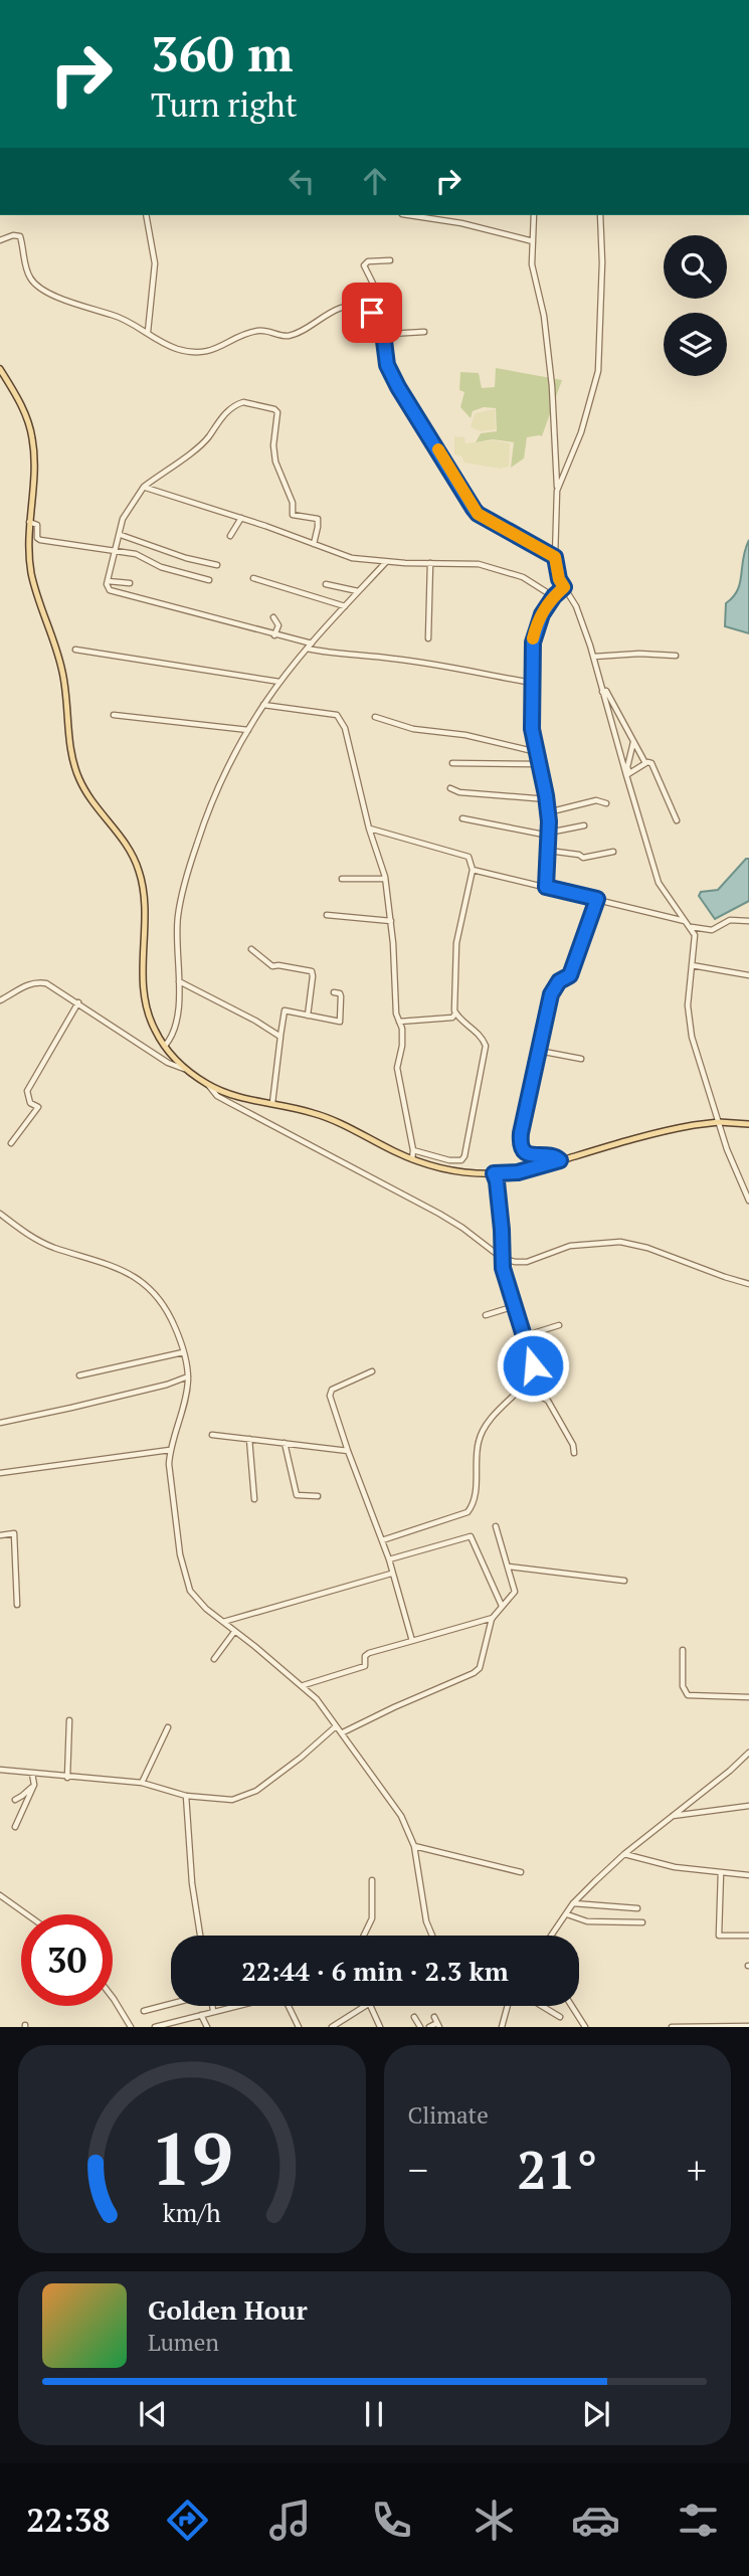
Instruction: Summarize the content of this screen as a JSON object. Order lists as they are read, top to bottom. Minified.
{"page":{"turn":["360 m","Turn right"],"limit":"30","trip":"22:44 · 6 min · 2.3 km","tile":"Climate","heat":["−","21°","+"],"song":["Golden Hour","Lumen"],"tabs":"22:38","gauge":["19","km/h"]}}
